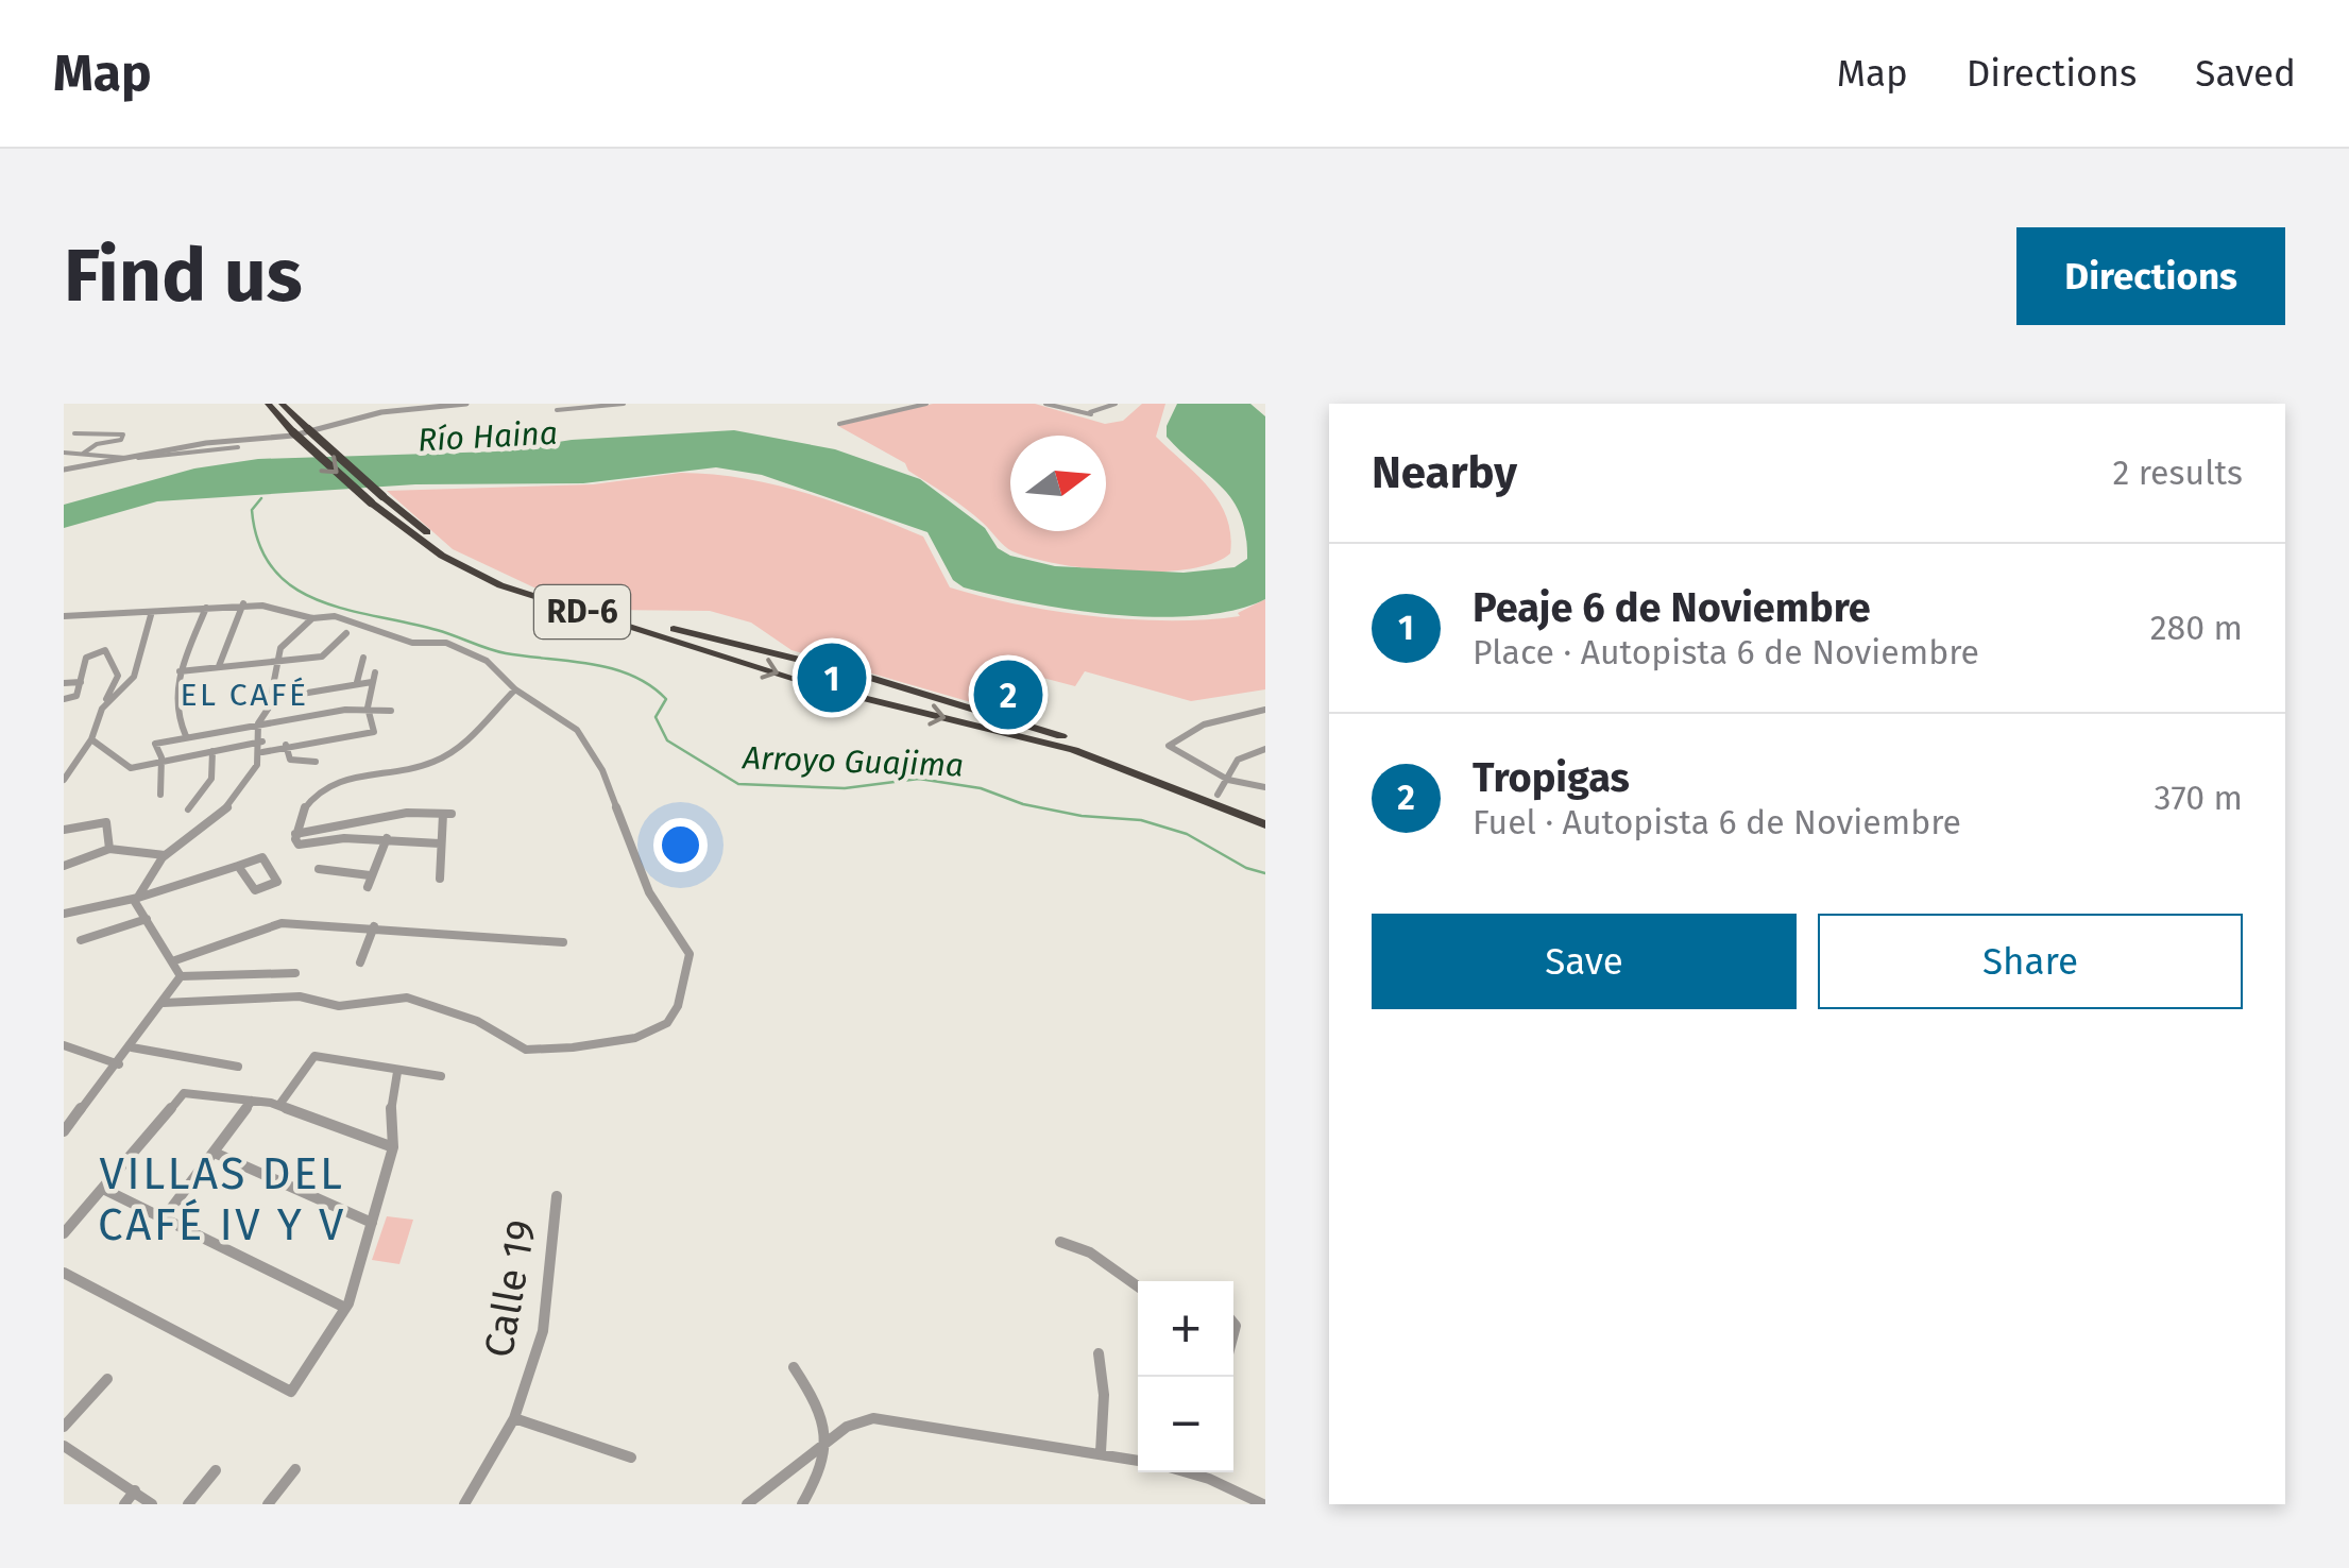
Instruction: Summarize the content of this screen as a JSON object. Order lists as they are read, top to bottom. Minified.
{"streets":{"highway":["RD-6"],"street":["Calle 19"]},"districts":["EL CAFÉ","VILLAS DEL CAFÉ IV Y V"],"water":["Río Haina","Arroyo Guajima"],"north":"right","page":{"header":"Map","nav":["Map","Directions","Saved"],"buttons":["Directions",["Save","Share"]],"title":"Find us","heading":["Nearby","2 results"],"list":[{"mark":"1","name":"Peaje 6 de Noviembre","note":"Place · Autopista 6 de Noviembre","value":"280 m"},{"mark":"2","name":"Tropigas","note":"Fuel · Autopista 6 de Noviembre","value":"370 m"}],"pins":["1","2"],"map_buttons":["+","−"]}}
